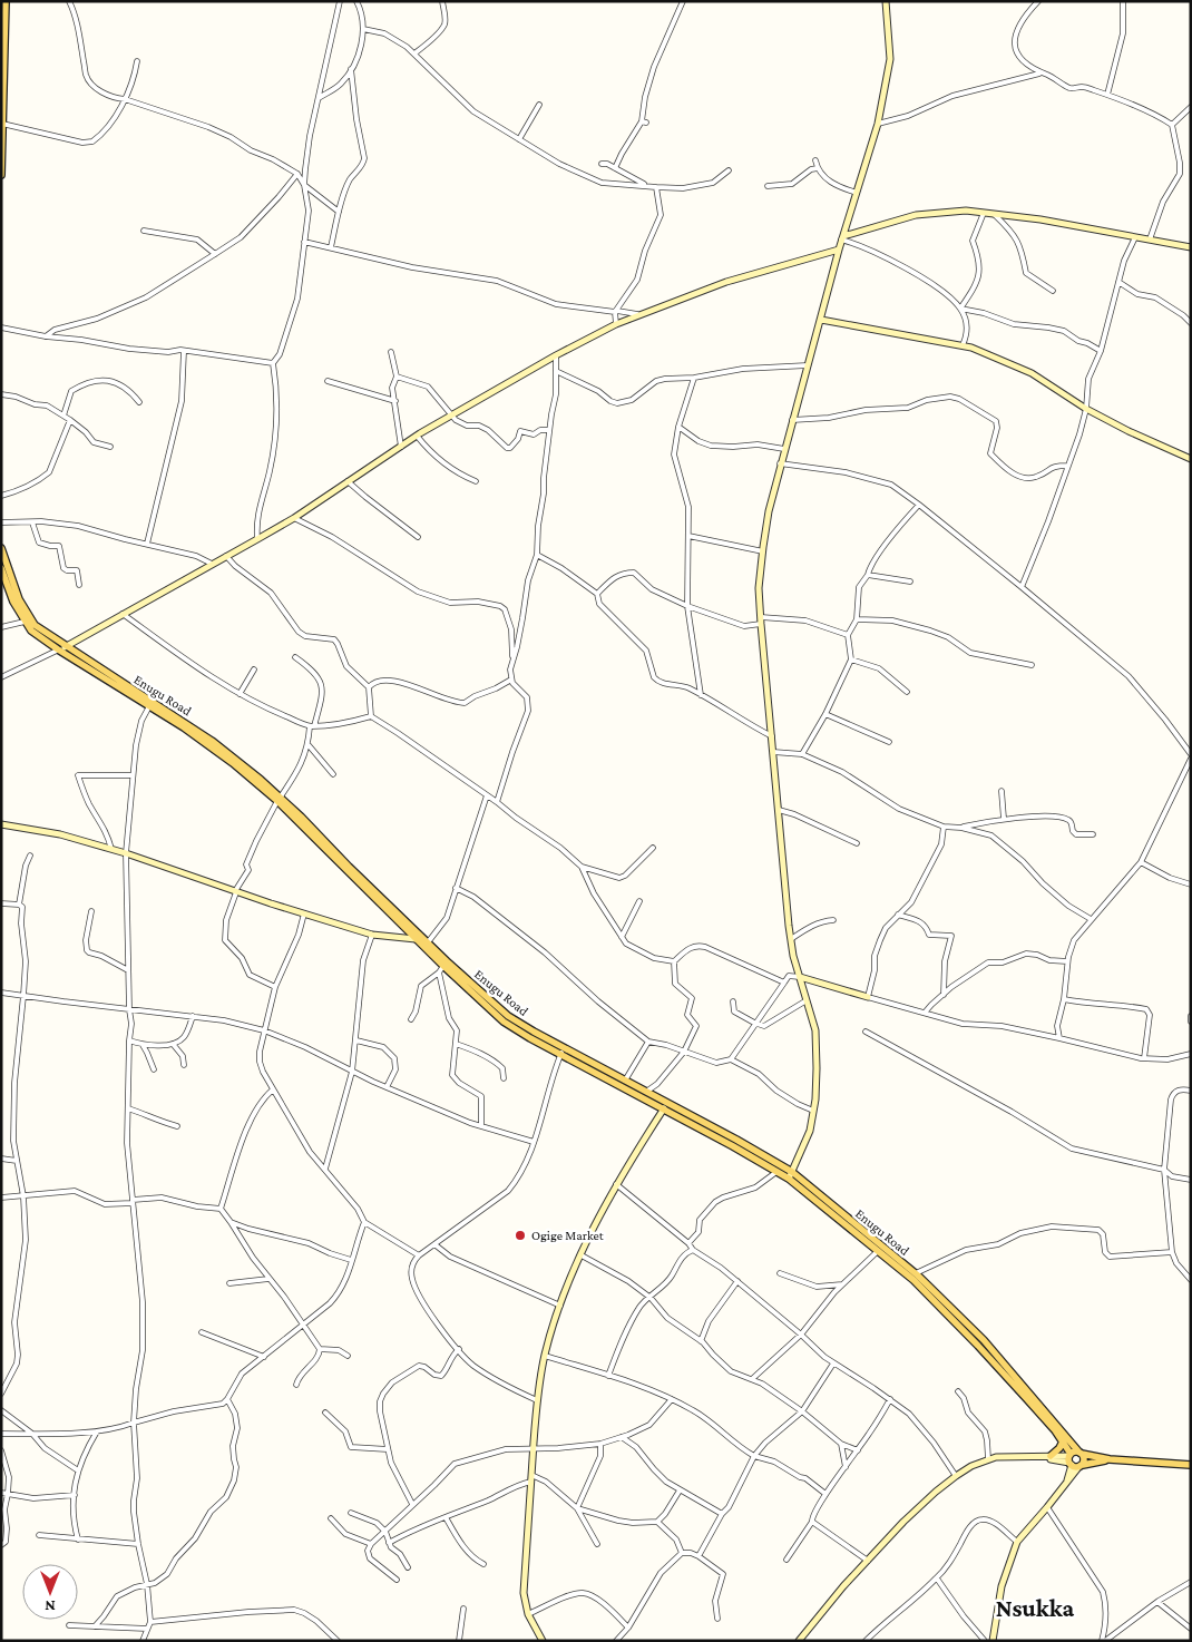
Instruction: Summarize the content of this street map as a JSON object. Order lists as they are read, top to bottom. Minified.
{"streets":{"main road":["Enugu Road"]},"districts":["Nsukka"],"places":["Ogige Market"],"north":"bottom"}
